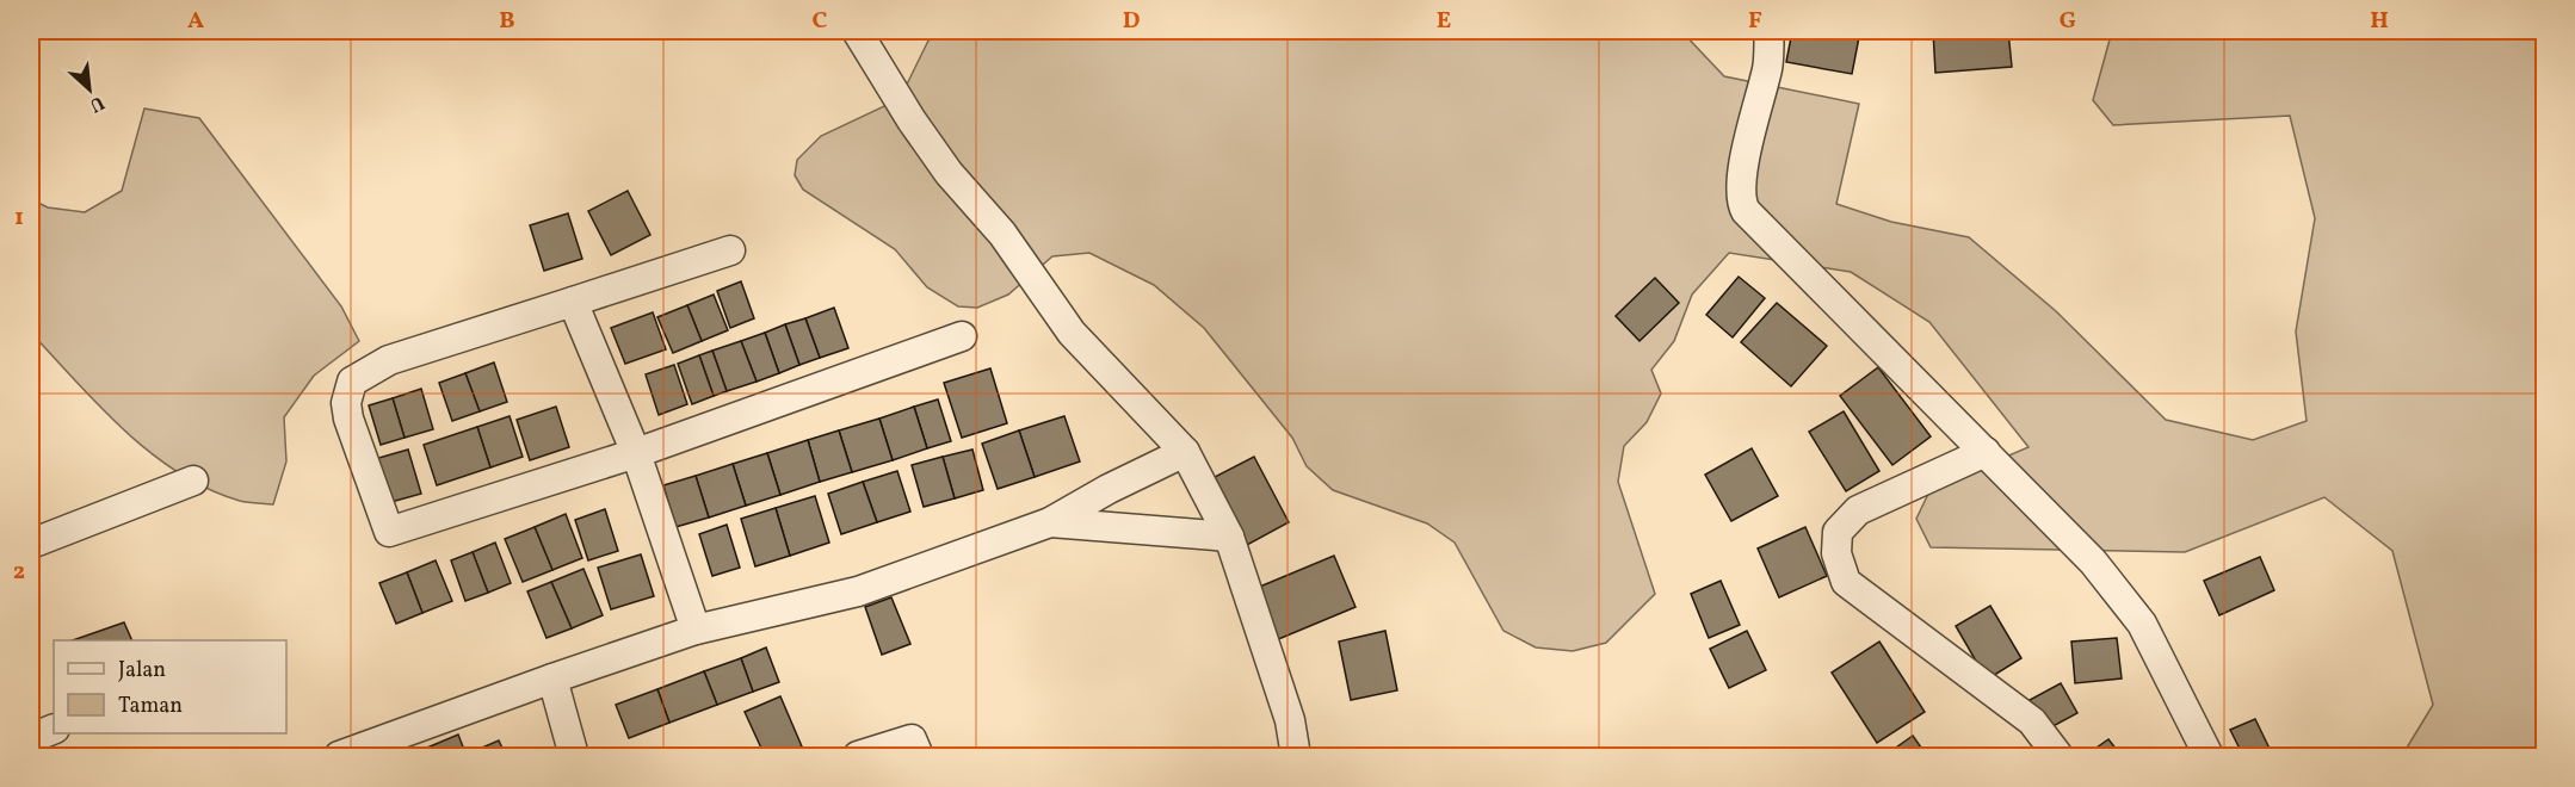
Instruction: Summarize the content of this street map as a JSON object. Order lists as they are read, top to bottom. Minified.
{"legend":["Jalan","Taman"],"north":"bottom right","grid":{"columns":["A","B","C","D","E","F","G","H"],"rows":["1","2"]}}
